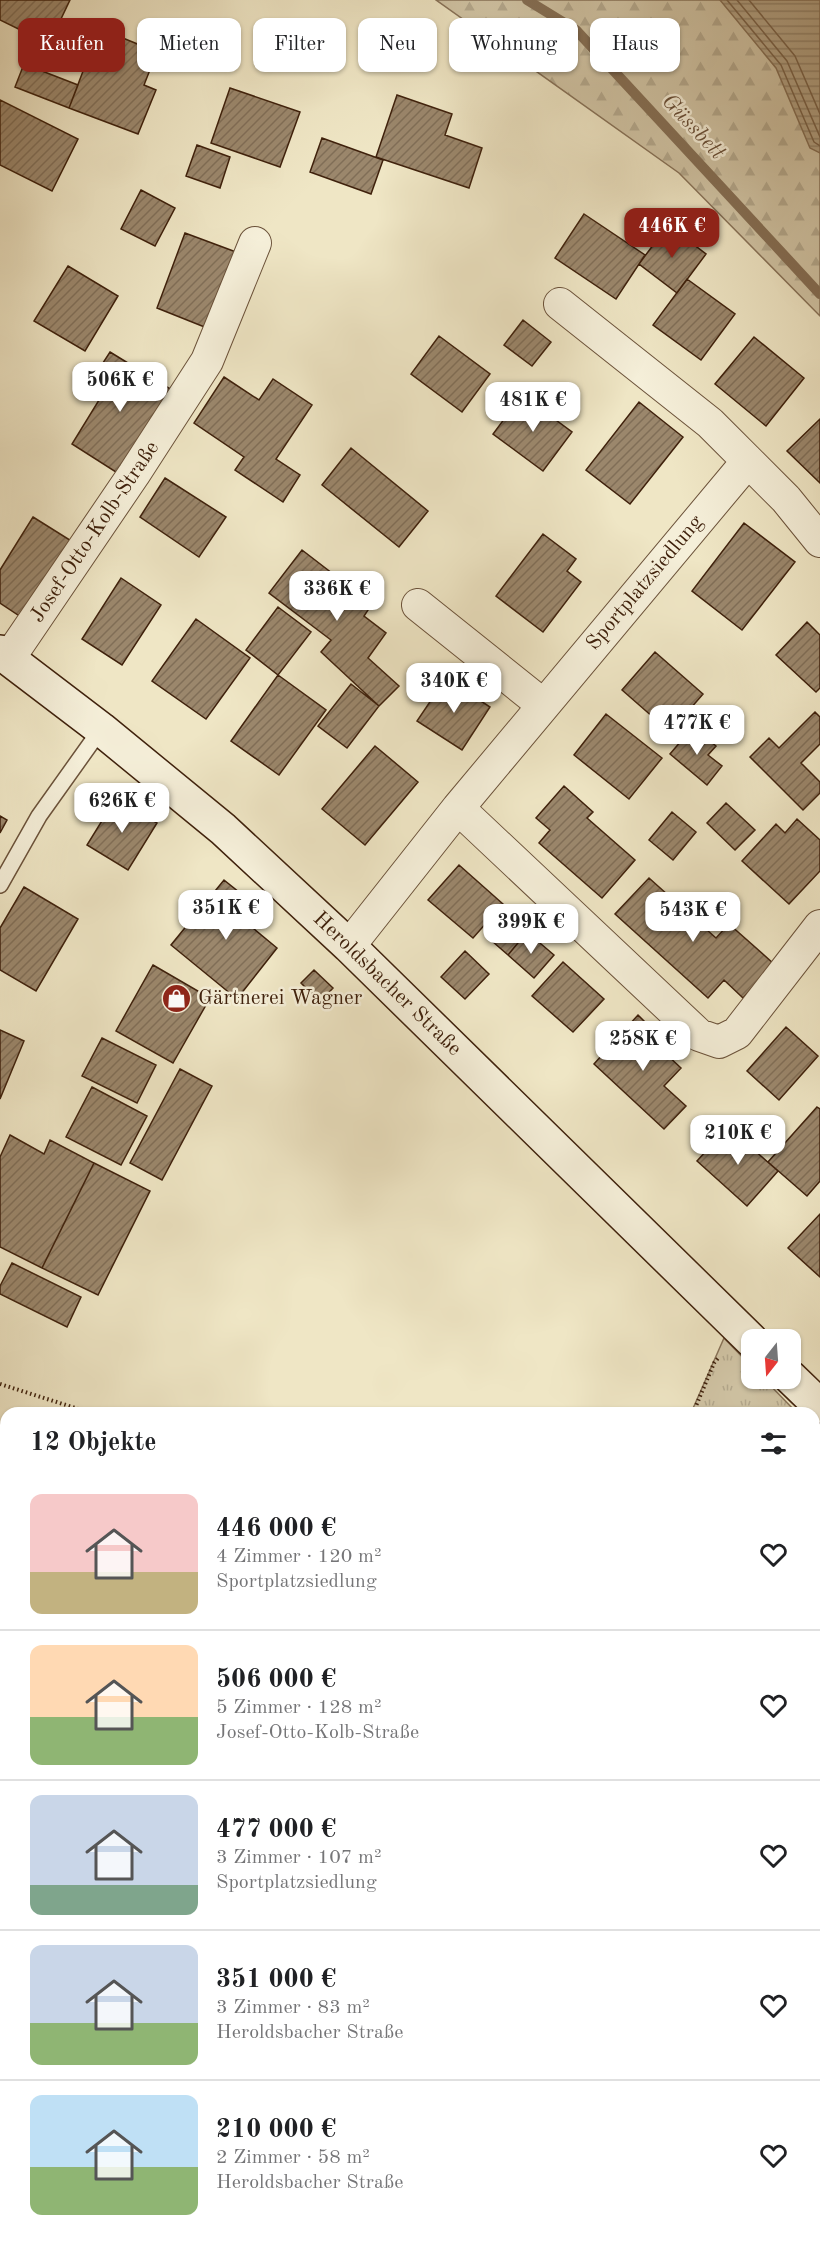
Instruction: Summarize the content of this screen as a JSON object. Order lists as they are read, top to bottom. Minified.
{"streets":{"street":["Josef-Otto-Kolb-Straße","Sportplatzsiedlung","Heroldsbacher Straße"]},"crossings":[["Josef-Otto-Kolb-Straße","Heroldsbacher Straße"],["Sportplatzsiedlung","Heroldsbacher Straße"]],"water":["Güssbett"],"places":{"shop":["Gärtnerei Wagner"]},"north":"bottom","page":{"chip":["Kaufen","Mieten","Filter","Neu","Wohnung","Haus"],"price":["446K €","506K €","481K €","336K €","340K €","477K €","626K €","351K €","543K €","399K €","258K €","210K €"],"heading":"12 Objekte","list":[{"name":"446 000 €","note":"4 Zimmer · 120 m² · Sportplatzsiedlung"},{"name":"506 000 €","note":"5 Zimmer · 128 m² · Josef-Otto-Kolb-Straße"},{"name":"477 000 €","note":"3 Zimmer · 107 m² · Sportplatzsiedlung"},{"name":"351 000 €","note":"3 Zimmer · 83 m² · Heroldsbacher Straße"},{"name":"210 000 €","note":"2 Zimmer · 58 m² · Heroldsbacher Straße"}]}}
